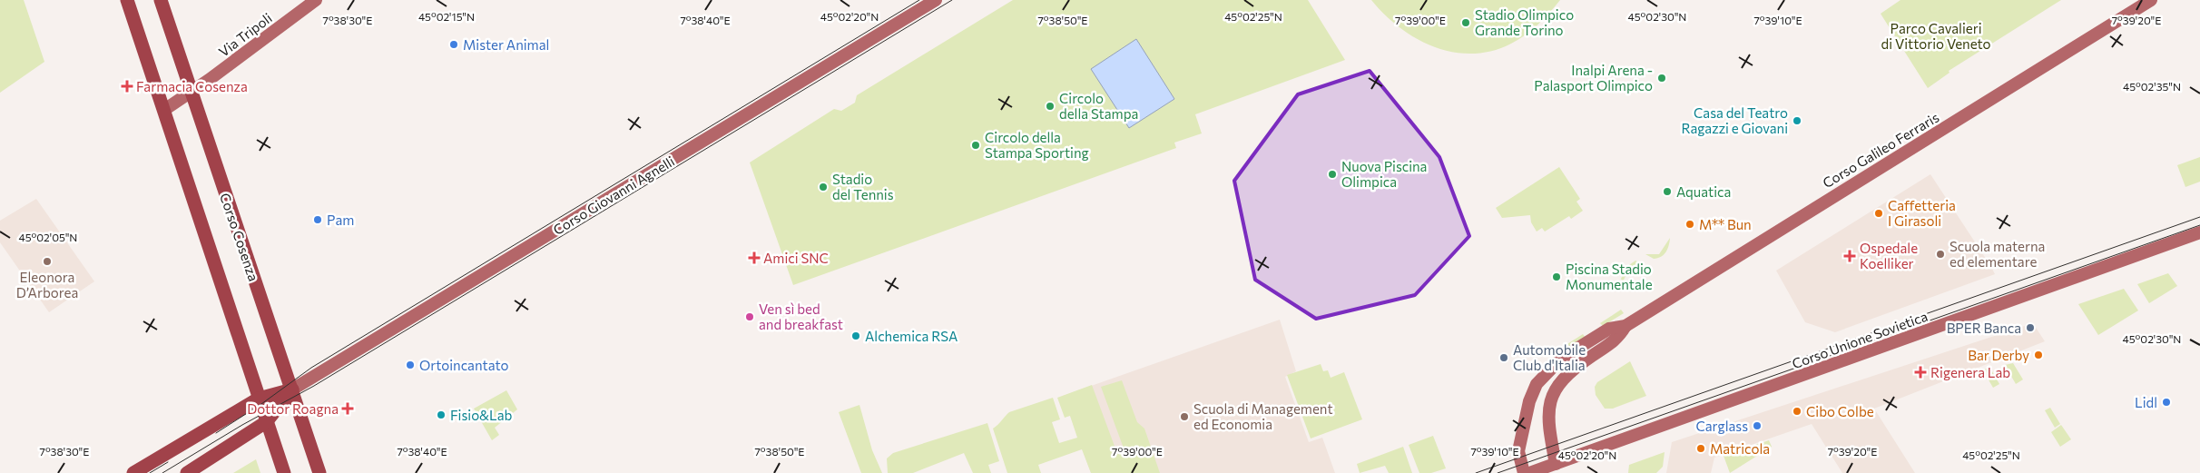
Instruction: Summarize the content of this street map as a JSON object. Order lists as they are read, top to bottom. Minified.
{"streets":{"main road":["Via Tripoli","Corso Galileo Ferraris","Corso Giovanni Agnelli","Corso Cosenza","Corso Unione Sovietica"]},"crossings":[["Via Tripoli","Corso Cosenza"],["Corso Giovanni Agnelli","Corso Cosenza"]],"parks":["Parco Cavalieri di Vittorio Veneto"],"places":{"other":["Stadio Olimpico Grande Torino","Mister Animal","Inalpi Arena - Palasport Olimpico","Circolo della Stampa","Casa del Teatro Ragazzi e Giovani","Circolo della Stampa Sporting","Nuova Piscina Olimpica","Stadio del Tennis","Aquatica","Caffetteria I Girasoli","Pam","M** Bun","Scuola materna ed elementare","Eleonora D’Arborea","Piscina Stadio Monumentale","Ven sì bed and breakfast","BPER Banca","Alchemica RSA","Bar Derby","Automobile Club d'Italia","Ortoincantato","Lidl","Cibo Colbe","Fisio&Lab","Scuola di Management ed Economia","Carglass","Matricola"],"health":["Farmacia Cosenza","Ospedale Koelliker","Amici SNC","Rigenera Lab","Dottor Roagna"]},"coordinates":["45°02'20\"N","45°02'15\"N","45°02'25\"N","45°02'30\"N","7°38'50\"E","7°39'10\"E","7°38'30\"E","7°38'40\"E","7°39'00\"E","7°39'20\"E","45°02'35\"N","45°02'05\"N"]}
